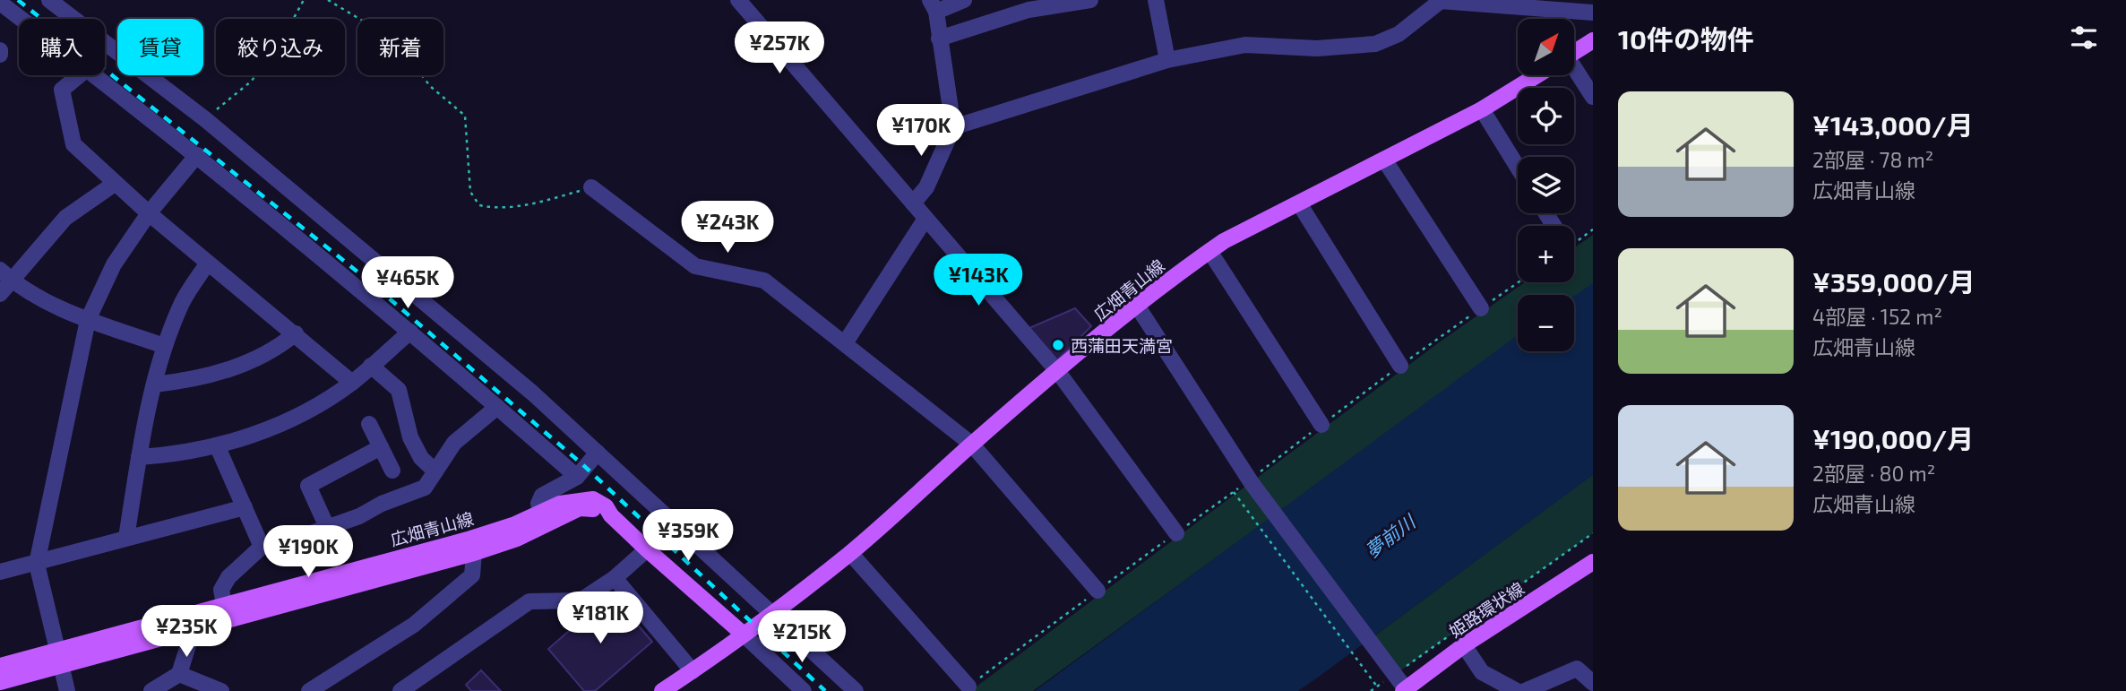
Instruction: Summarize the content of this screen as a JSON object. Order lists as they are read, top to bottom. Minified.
{"streets":{"main road":["広畑青山線","姫路環状線"]},"water":["夢前川"],"places":["西蒲田天満宮"],"north":"top right","page":{"heading":"10件の物件","map_buttons":["+","−"],"chip":["購入","賃貸","絞り込み","新着"],"price":["¥257K","¥170K","¥243K","¥143K","¥465K","¥359K","¥190K","¥181K","¥235K","¥215K"],"list":[{"name":"¥143,000/月","note":"2部屋 · 78 m² · 広畑青山線"},{"name":"¥359,000/月","note":"4部屋 · 152 m² · 広畑青山線"},{"name":"¥190,000/月","note":"2部屋 · 80 m² · 広畑青山線"}]}}
